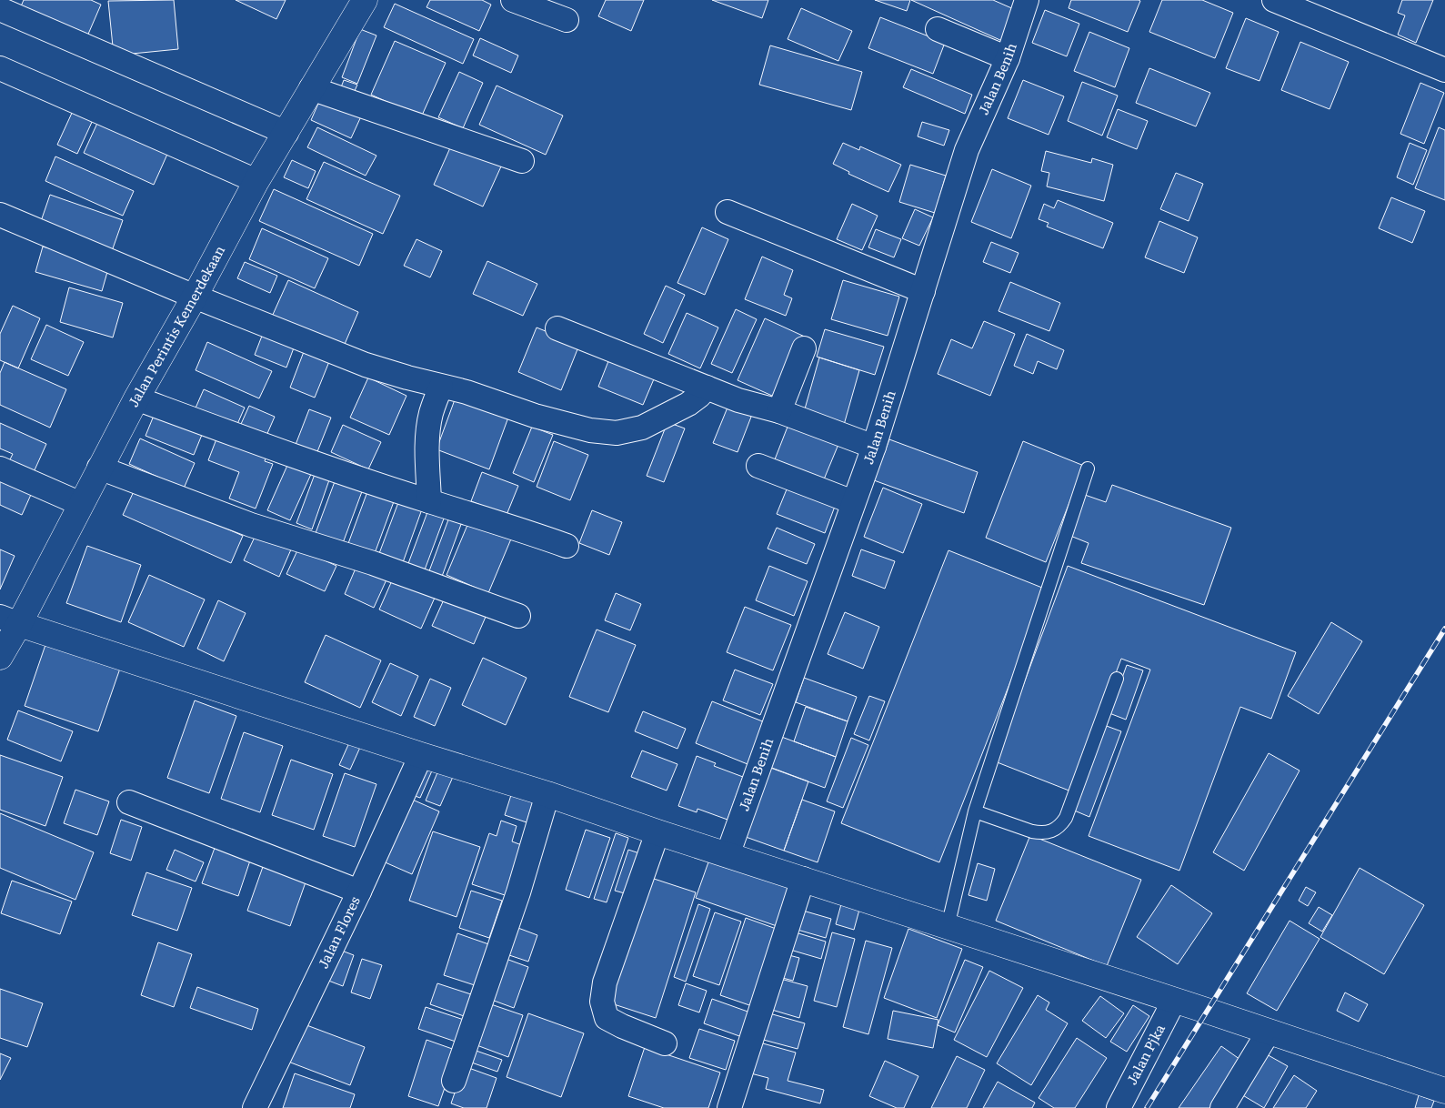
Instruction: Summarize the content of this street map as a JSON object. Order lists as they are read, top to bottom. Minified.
{"streets":{"street":["Jalan Benih","Jalan Perintis Kemerdekaan","Jalan Flores","Jalan Pjka"]}}
